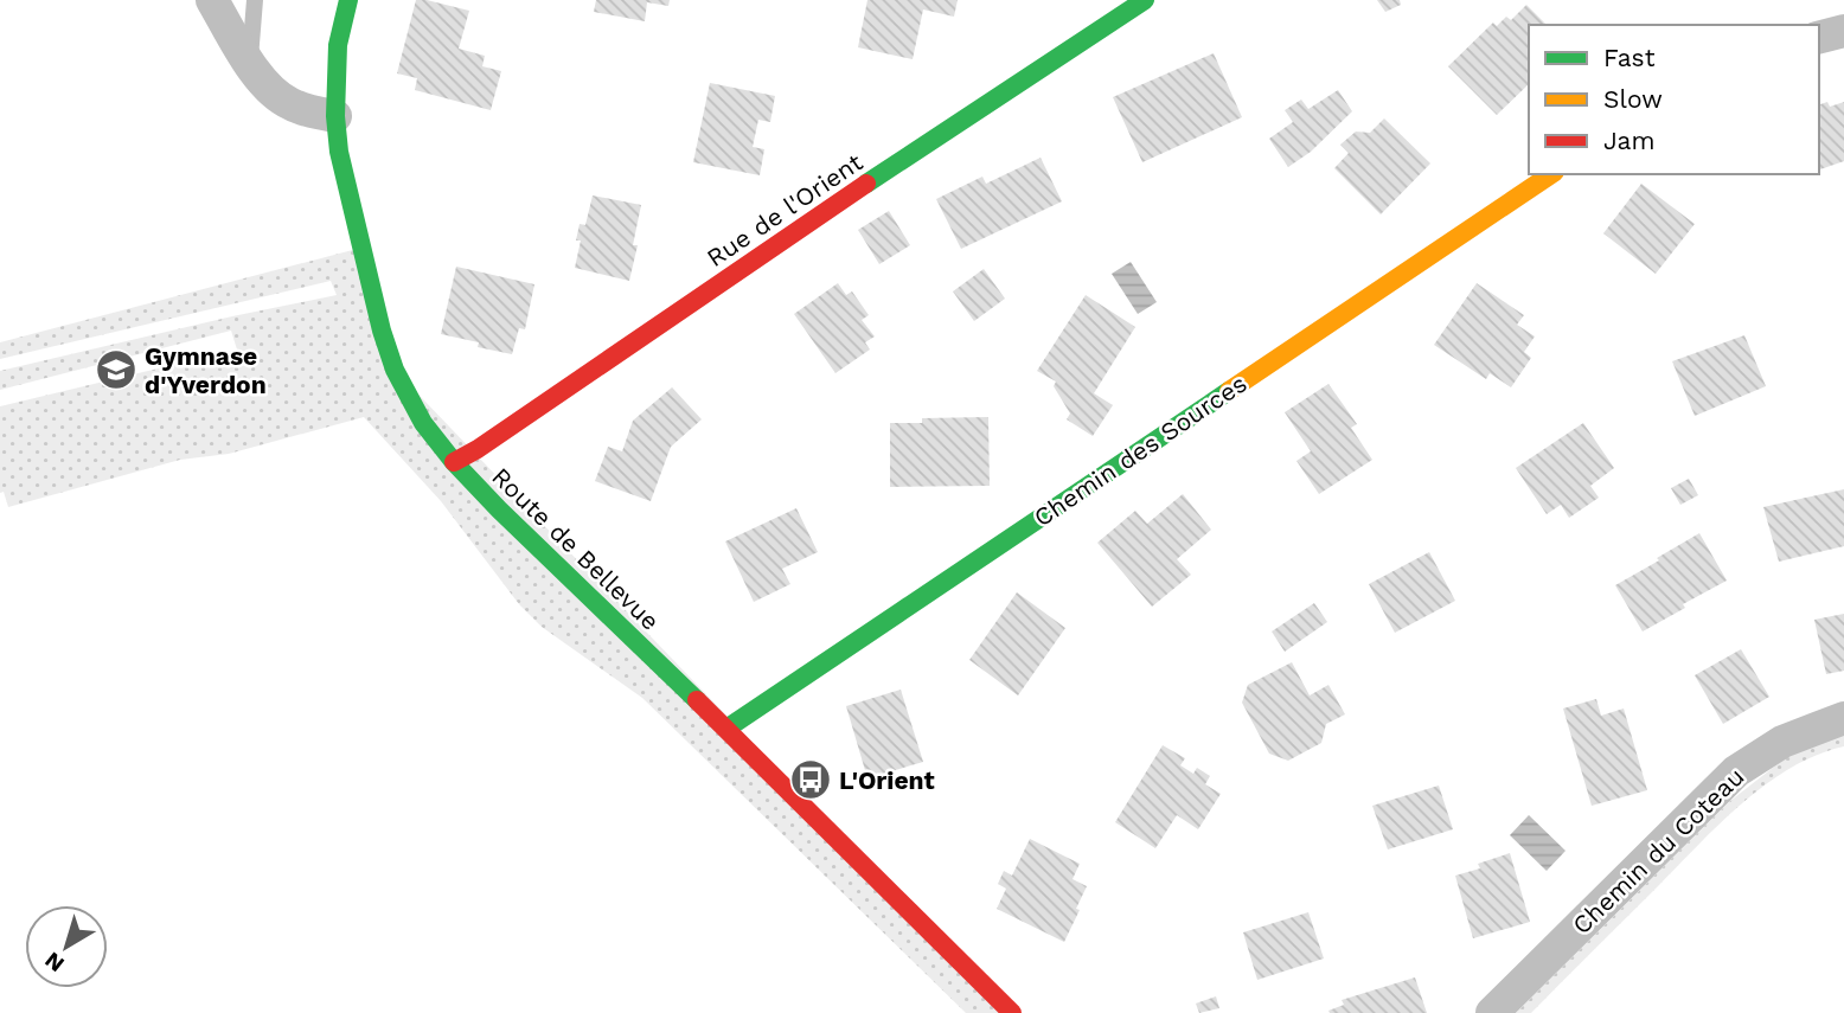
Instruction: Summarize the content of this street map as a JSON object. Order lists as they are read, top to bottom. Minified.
{"streets":{"street":["Rue de l'Orient","Chemin des Sources","Route de Bellevue","Chemin du Coteau"]},"crossings":[["Rue de l'Orient","Route de Bellevue"],["Chemin des Sources","Route de Bellevue"]],"places":{"school or university":["Gymnase d'Yverdon"],"bus stop":["L'Orient"]},"legend":["Fast","Slow","Jam"],"north":"bottom left"}
